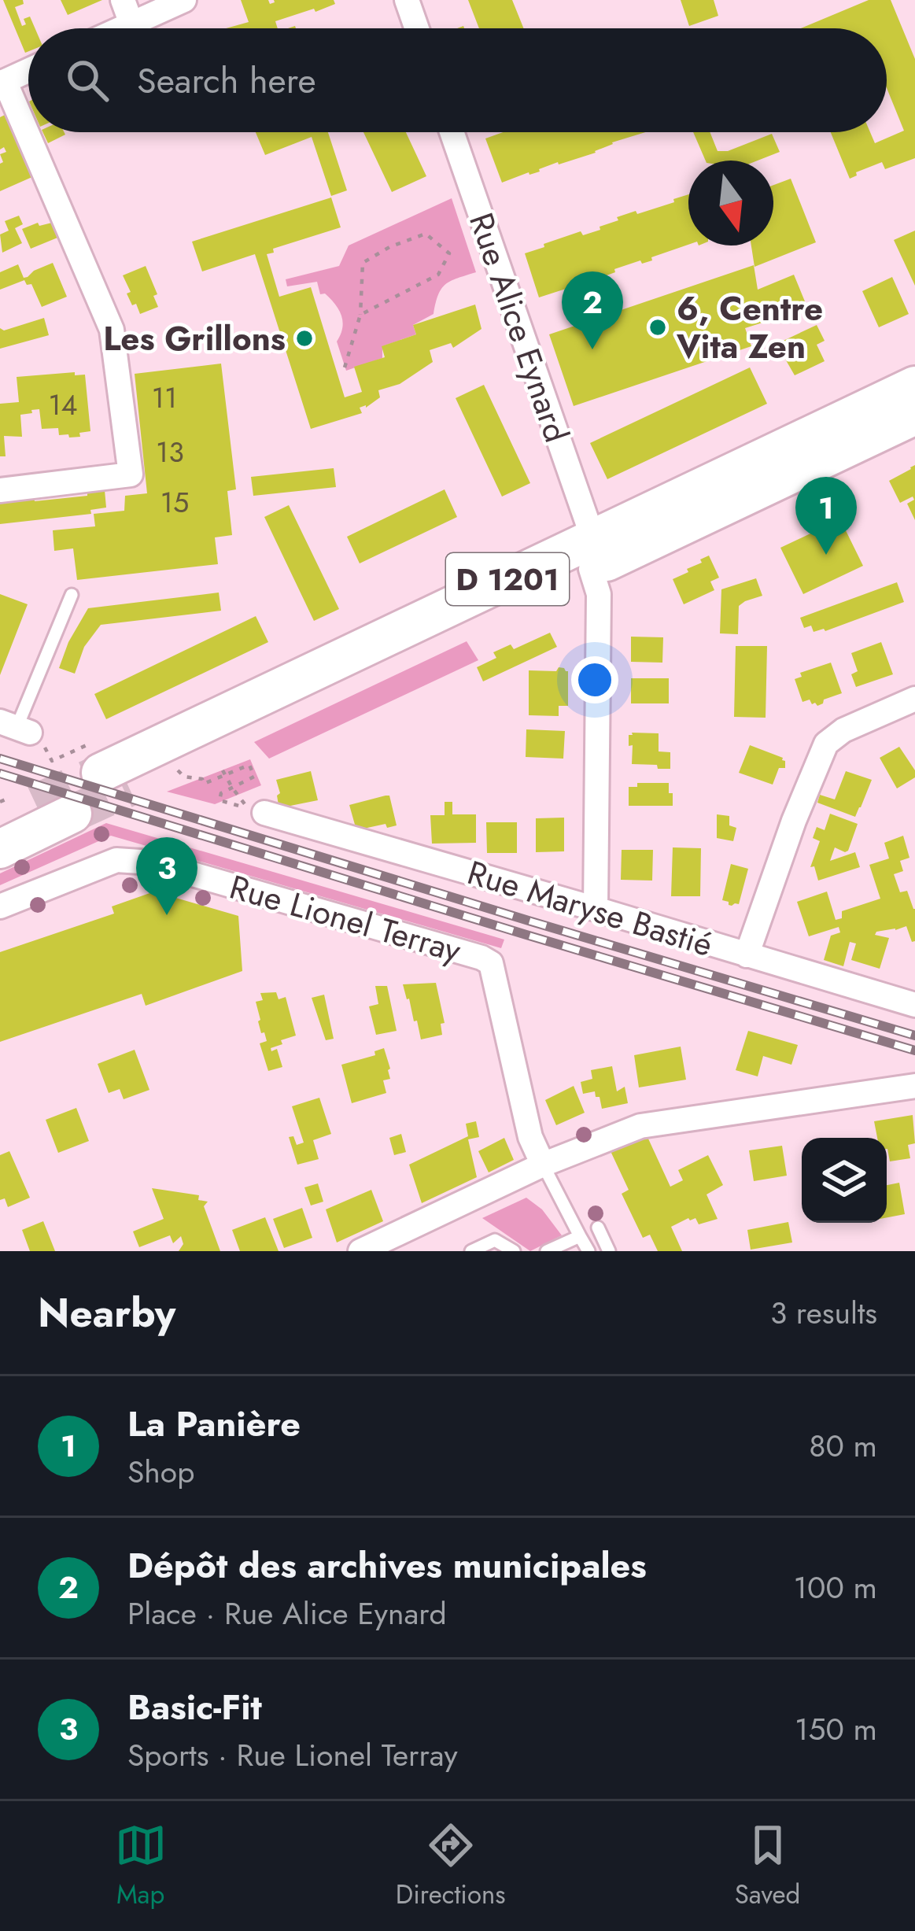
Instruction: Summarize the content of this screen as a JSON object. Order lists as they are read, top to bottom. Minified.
{"streets":{"main road":["D 1201"],"street":["Rue Alice Eynard","Rue Maryse Bastié","Rue Lionel Terray"]},"crossings":[["Rue Alice Eynard","D 1201"],["Rue Alice Eynard","Rue Maryse Bastié"]],"places":["6, Centre Vita Zen","Les Grillons"],"house_numbers":["11","14","13","15"],"north":"bottom","page":{"search":"Search here","pins":["2","1","3"],"heading":["Nearby","3 results"],"list":[{"mark":"1","name":"La Panière","note":"Shop","value":"80 m"},{"mark":"2","name":"Dépôt des archives municipales","note":"Place · Rue Alice Eynard","value":"100 m"},{"mark":"3","name":"Basic-Fit","note":"Sports · Rue Lionel Terray","value":"150 m"}],"nav":["Map","Directions","Saved"]}}
